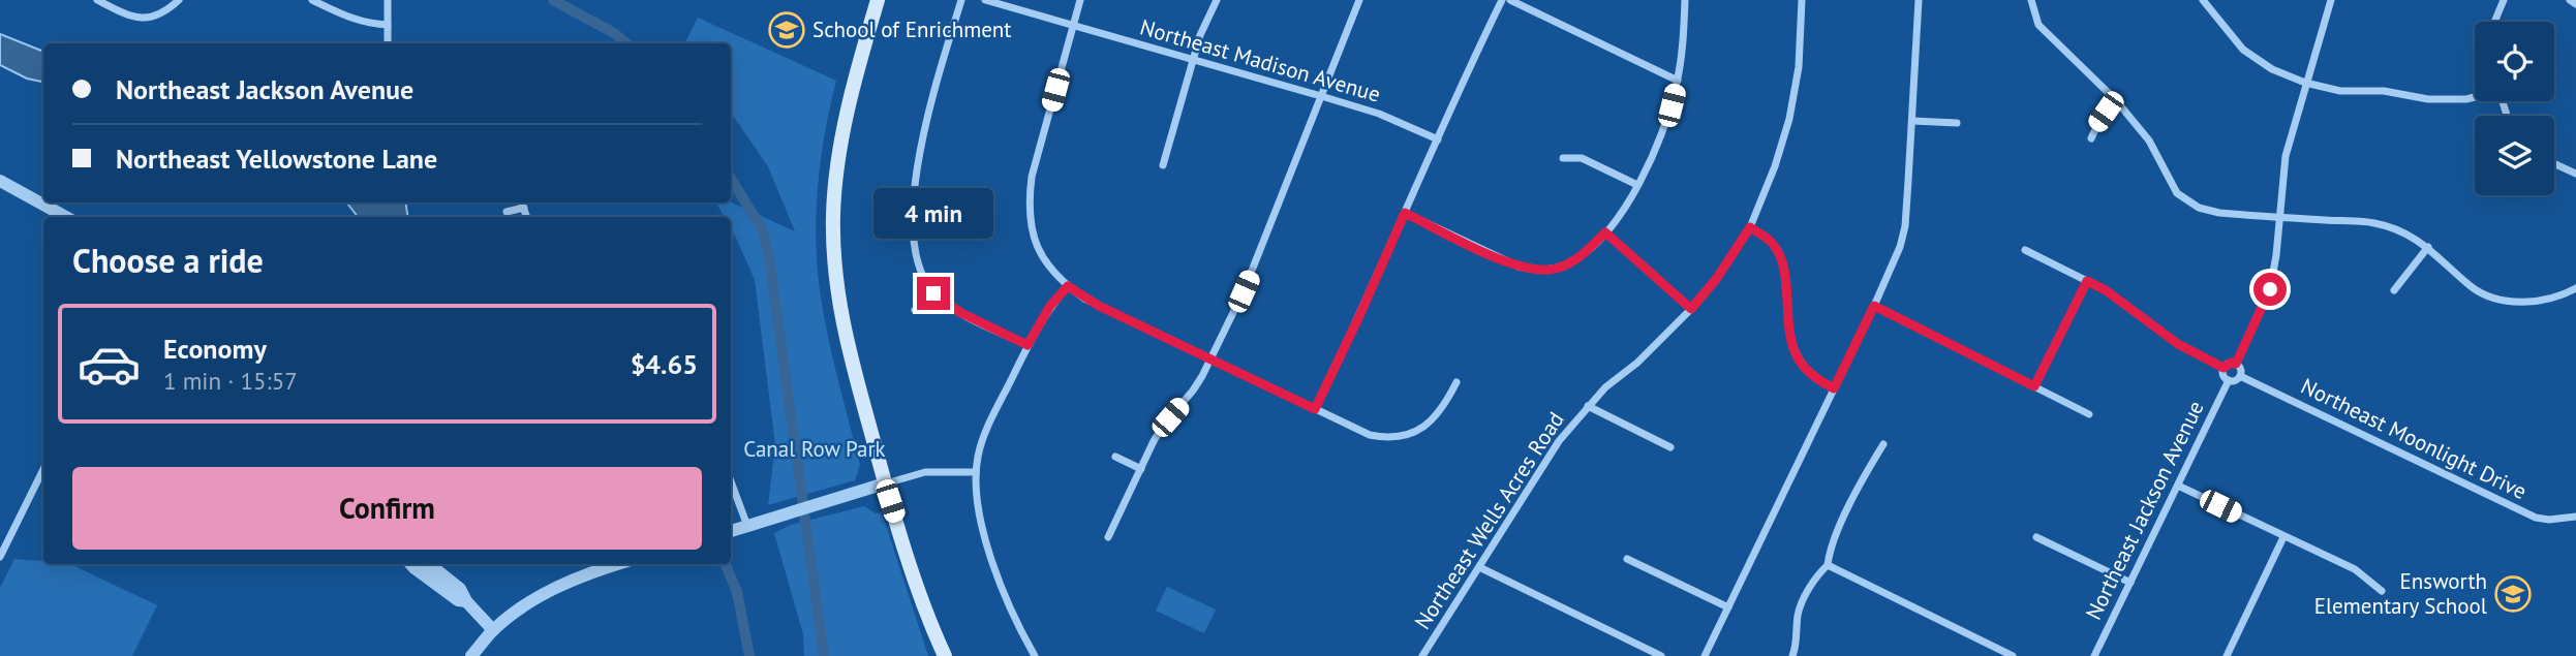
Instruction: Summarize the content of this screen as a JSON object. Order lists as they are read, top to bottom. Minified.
{"streets":{"street":["Northeast Madison Avenue","Northeast Moonlight Drive","Northeast Jackson Avenue","Northeast Wells Acres Road"]},"crossings":[["Northeast Moonlight Drive","Northeast Jackson Avenue"]],"parks":["Canal Row Park"],"places":{"school or university":["School of Enrichment","Ensworth Elementary School"]},"page":{"banner":["Northeast Jackson Avenue","Northeast Yellowstone Lane"],"bubble":"4 min","heading":"Choose a ride","list":[{"name":"Economy","note":"1 min · 15:57","value":"$4.65"}],"buttons":"Confirm"}}
